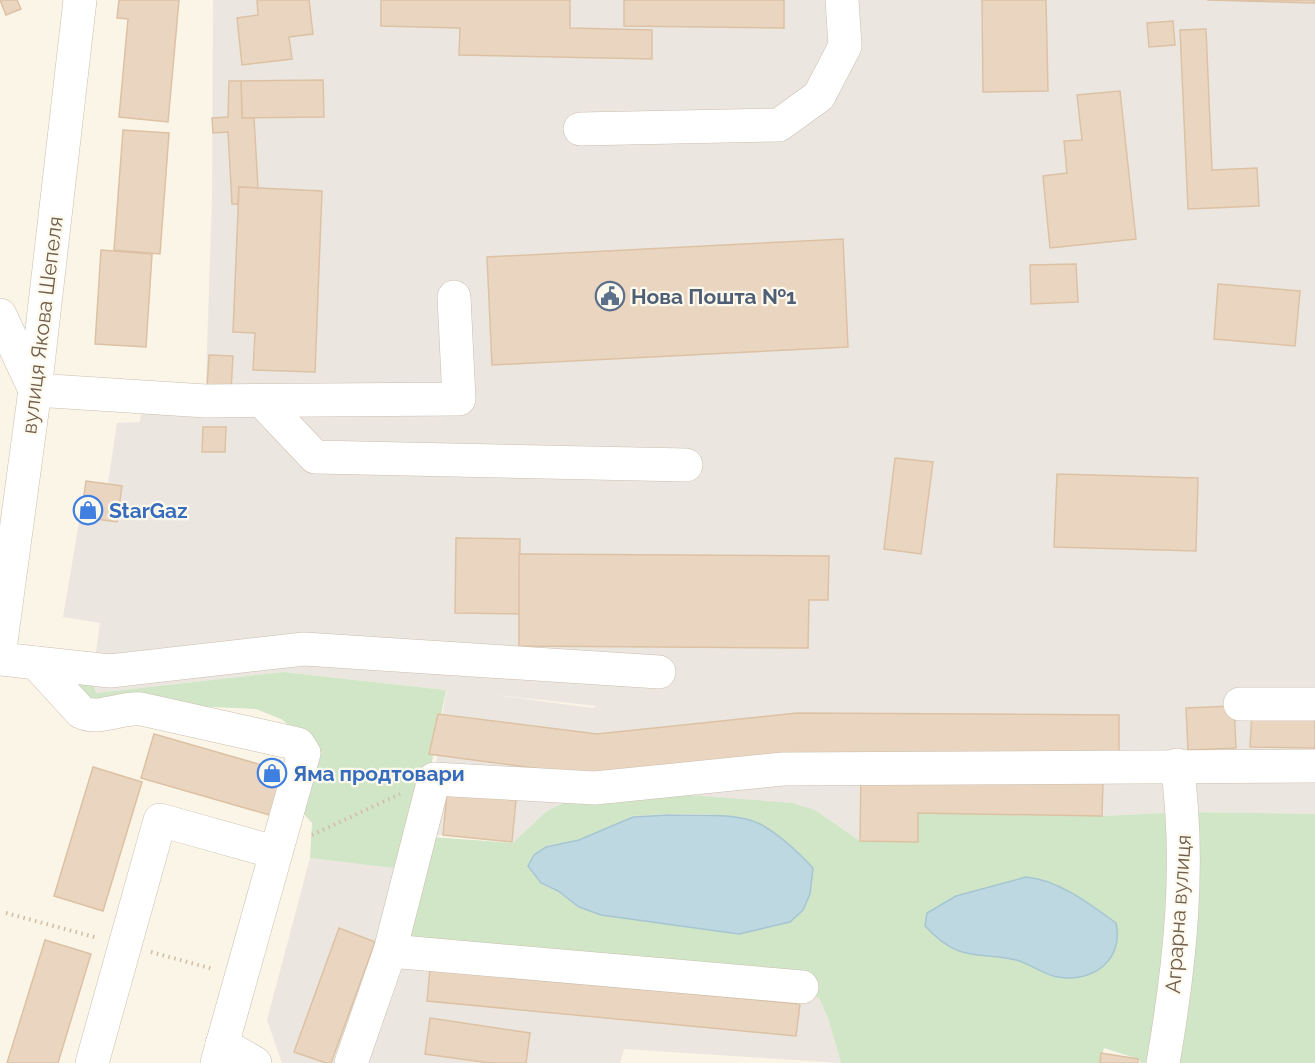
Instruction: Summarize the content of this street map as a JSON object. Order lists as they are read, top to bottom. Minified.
{"streets":{"street":["вулиця Якова Шепеля","Аграрна вулиця"]},"places":{"public building":["Нова Пошта №1"],"shop":["StarGaz","Яма продтовари"]}}
